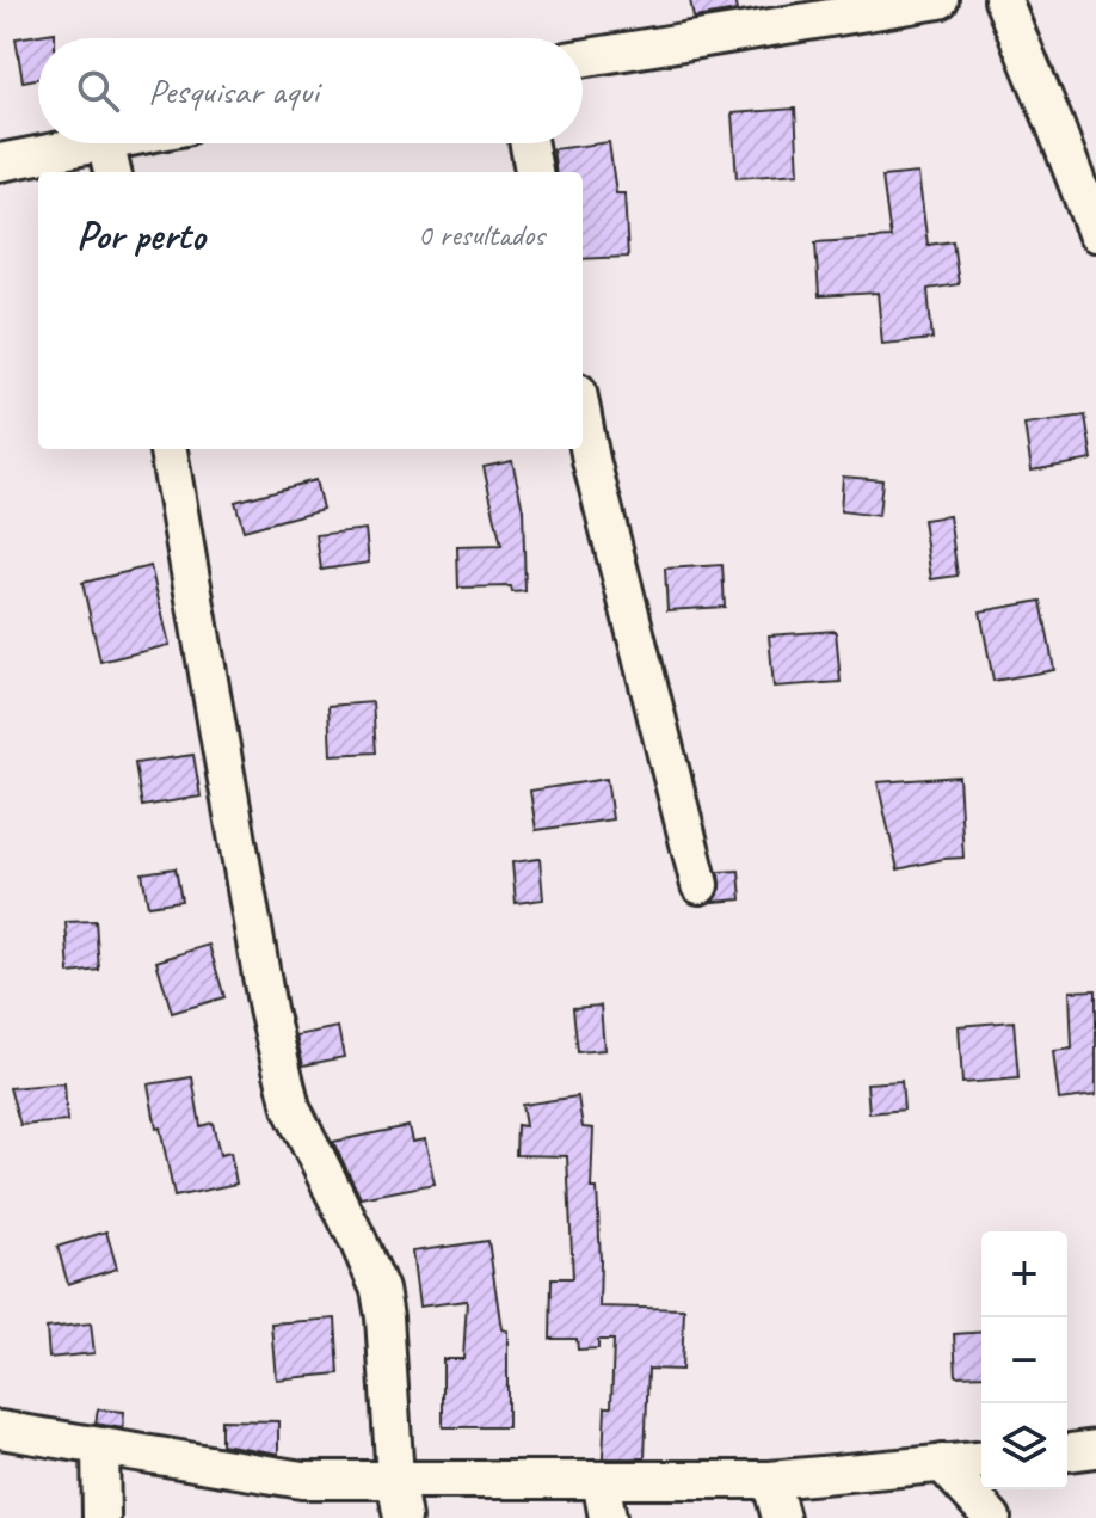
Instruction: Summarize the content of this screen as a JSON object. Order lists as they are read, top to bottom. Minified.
{"page":{"search":"Pesquisar aqui","heading":["Por perto","0 resultados"],"map_buttons":["+","−"]}}
